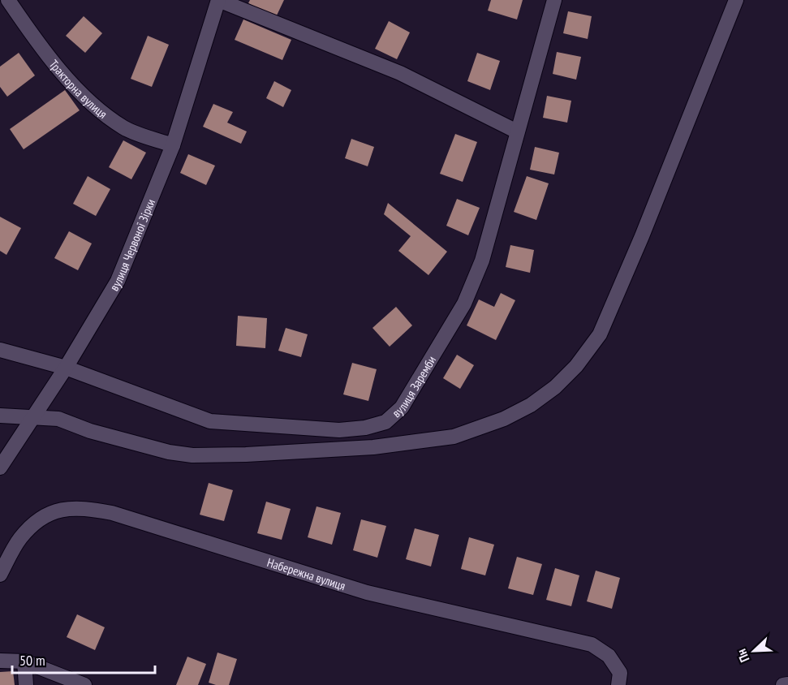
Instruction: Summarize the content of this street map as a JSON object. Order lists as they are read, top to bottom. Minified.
{"streets":{"street":["Тракторна вулиця","вулиця Червоної Зірки","вулиця Заремби","Набережна вулиця"]},"crossings":[["Тракторна вулиця","вулиця Червоної Зірки"],["вулиця Червоної Зірки","вулиця Заремби"]],"scale_bar":"50 m","north":"bottom left"}
